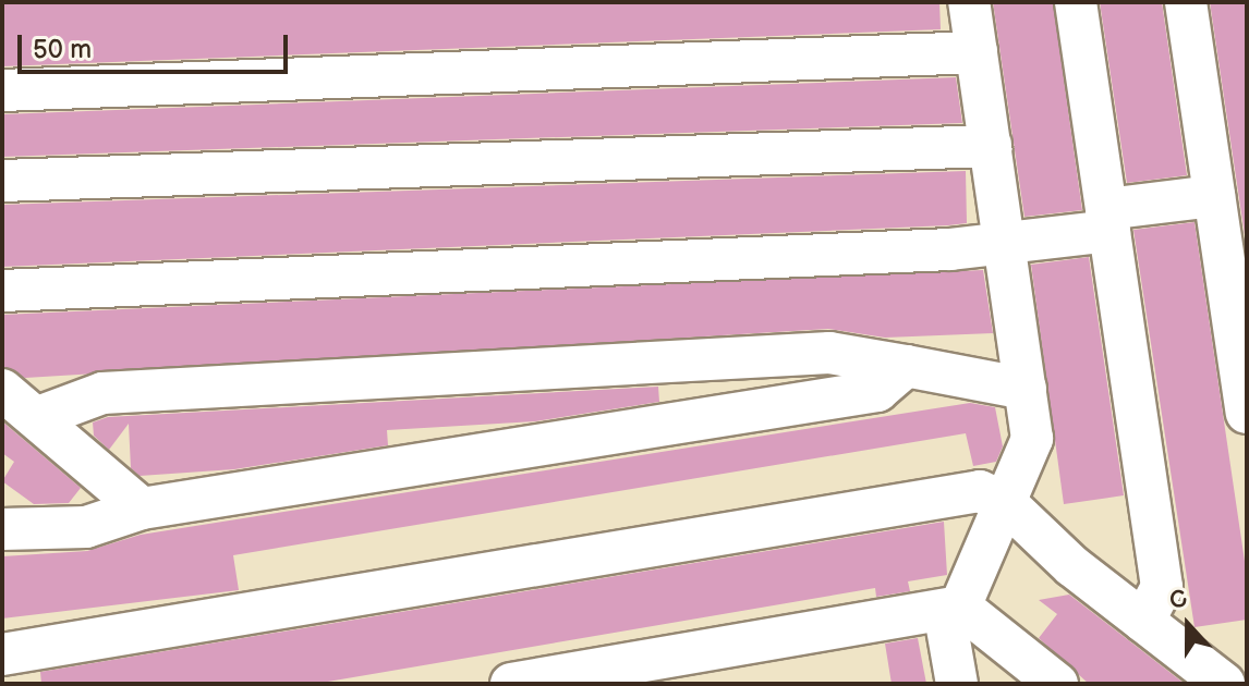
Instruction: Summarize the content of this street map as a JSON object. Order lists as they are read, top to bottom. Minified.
{"scale_bar":"50 m","north":"top"}
